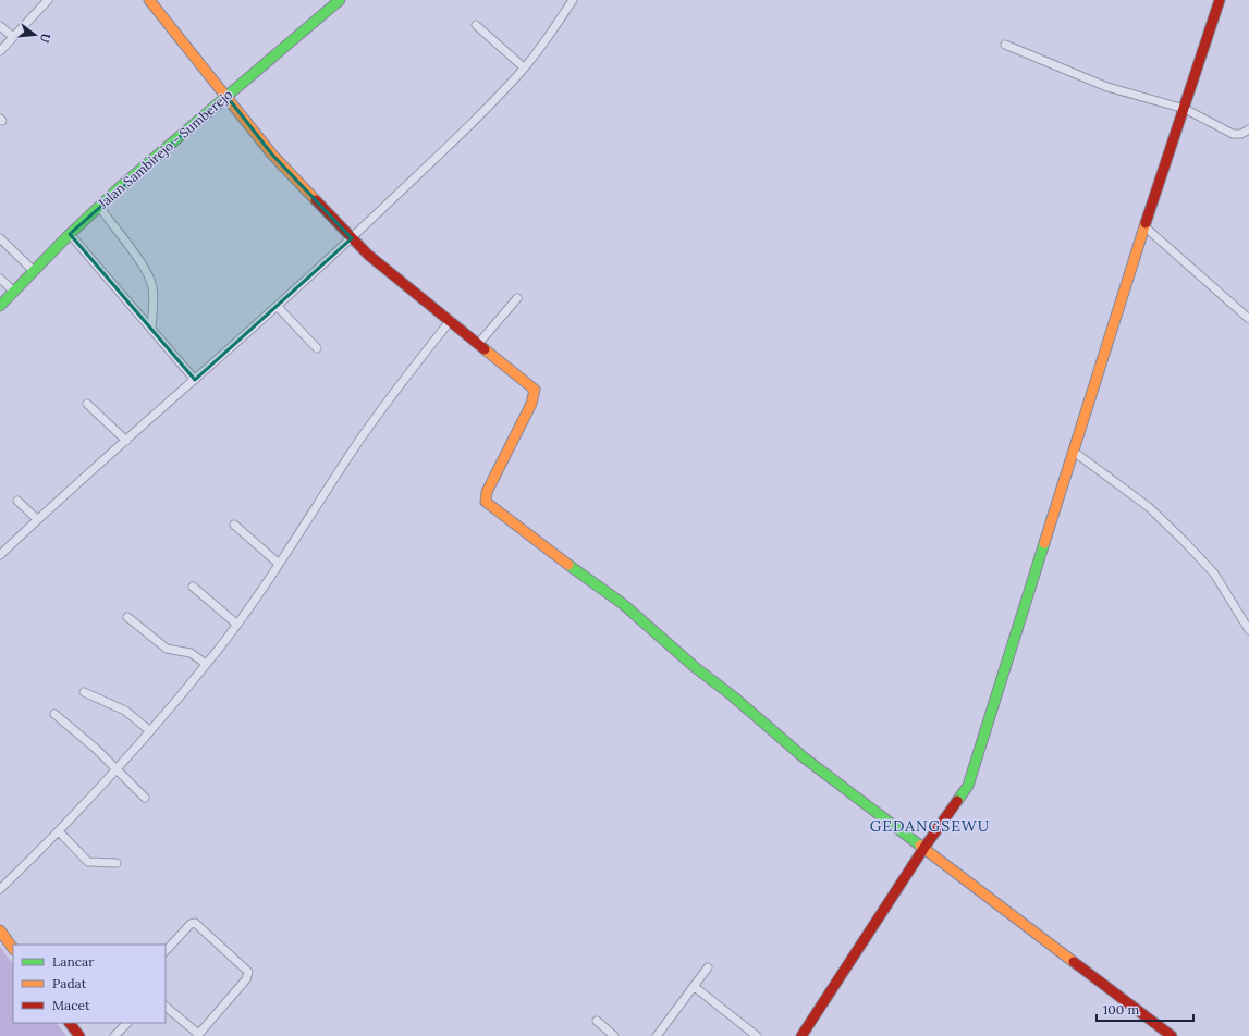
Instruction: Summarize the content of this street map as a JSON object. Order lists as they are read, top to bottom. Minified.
{"streets":{"street":["Jalan Sambirejo - Sumberejo"]},"districts":["GEDANGSEWU"],"legend":["Lancar","Padat","Macet"],"scale_bar":"100 m","north":"right"}
